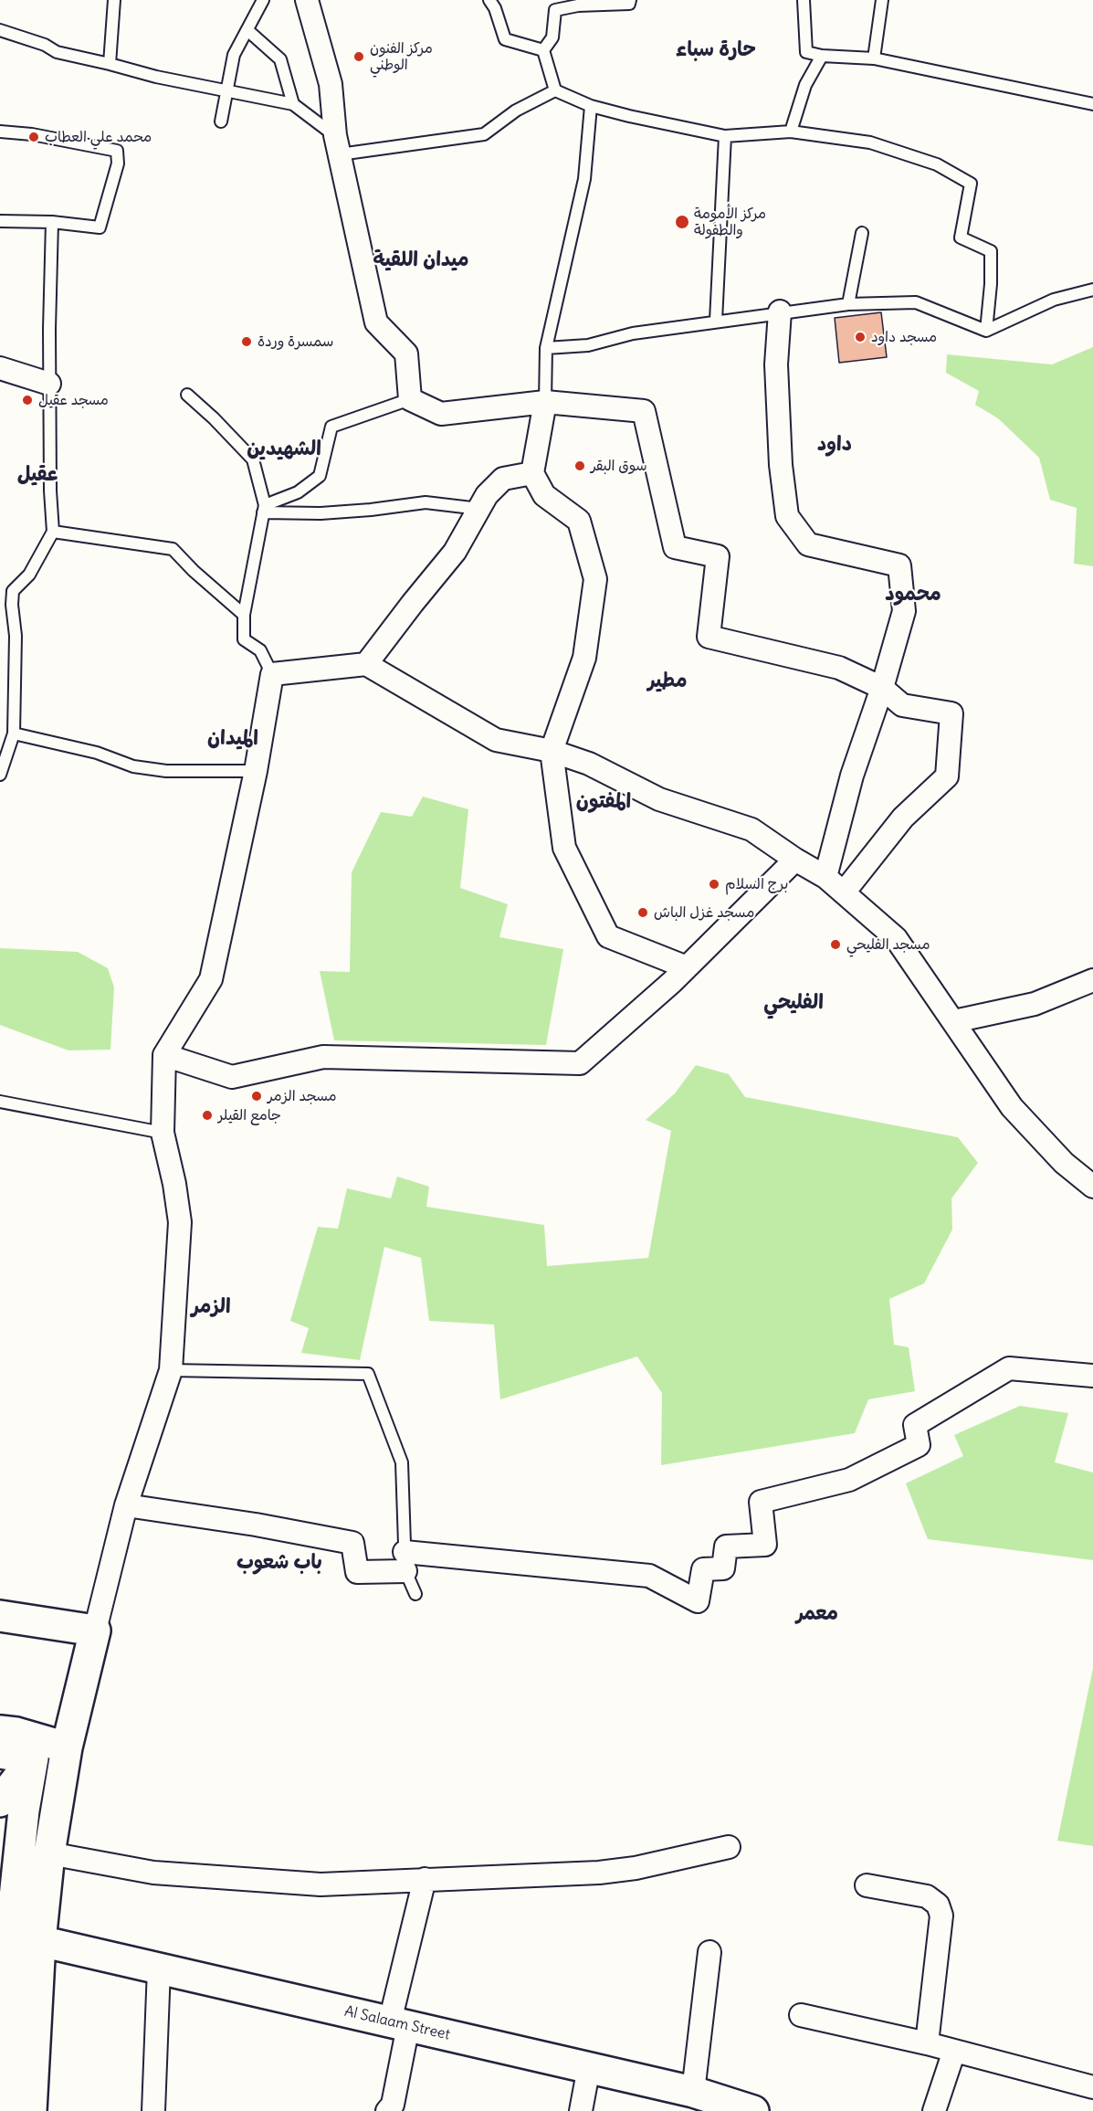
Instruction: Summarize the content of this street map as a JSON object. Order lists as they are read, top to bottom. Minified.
{"streets":{"main road":["Al Salaam Street"]},"districts":["حارة سباء","ميدان اللقية","داود","الشهيدين","عقيل","محمود","مطير","الميدان","المفتون","الفليحي","الزمر","باب شعوب","معمر"],"places":["مركز الفنون الوطني","محمد علي العطاب","مركز الأمومة والطفولة","مسجد داود","سمسرة وردة","مسجد عقيل","سوق البقر","برج السلام","مسجد غزل الباش","مسجد الفليحي","مسجد الزمر","جامع القيلر"]}
